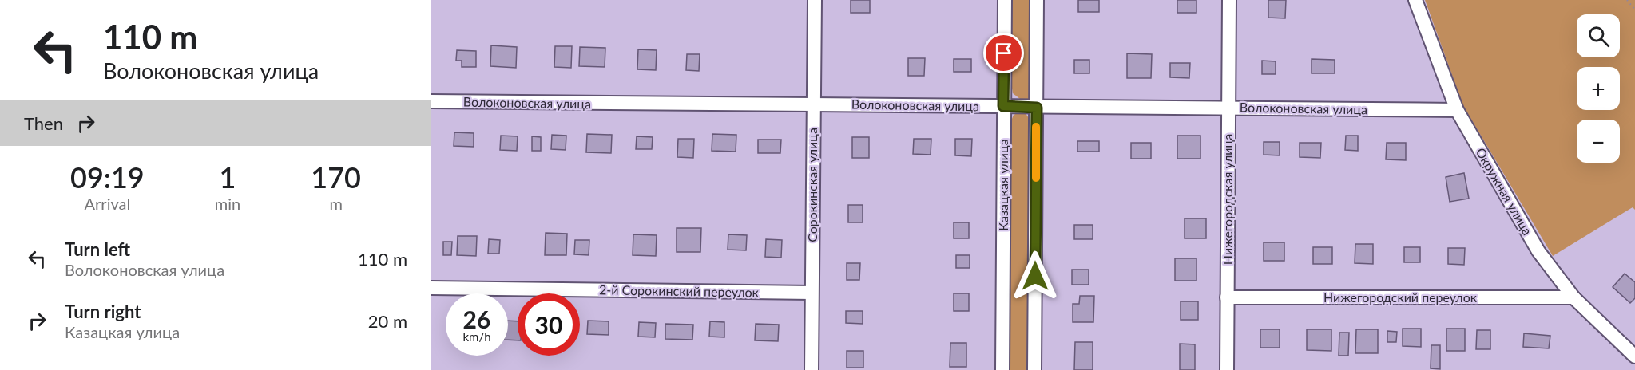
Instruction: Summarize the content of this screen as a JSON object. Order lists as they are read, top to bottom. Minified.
{"streets":{"street":["Волоконовская улица","Сорокинская улица","Казацкая улица","Окружная улица","Нижегородская улица","2-й Сорокинский переулок","Нижегородский переулок"]},"crossings":[["Волоконовская улица","Сорокинская улица"],["Волоконовская улица","Казацкая улица"],["Волоконовская улица","Окружная улица"],["Волоконовская улица","Нижегородская улица"],["Сорокинская улица","2-й Сорокинский переулок"],["Окружная улица","Нижегородский переулок"],["Нижегородская улица","Нижегородский переулок"]],"page":{"turn":["110 m","Волоконовская улица"],"map_buttons":["+","−"],"then":"Then","eta":["09:19","Arrival","1","min","170","m"],"list":[{"name":"Turn left","note":"Волоконовская улица","value":"110 m"},{"name":"Turn right","note":"Казацкая улица","value":"20 m"}],"speed":"26 km/h","limit":"30"}}
